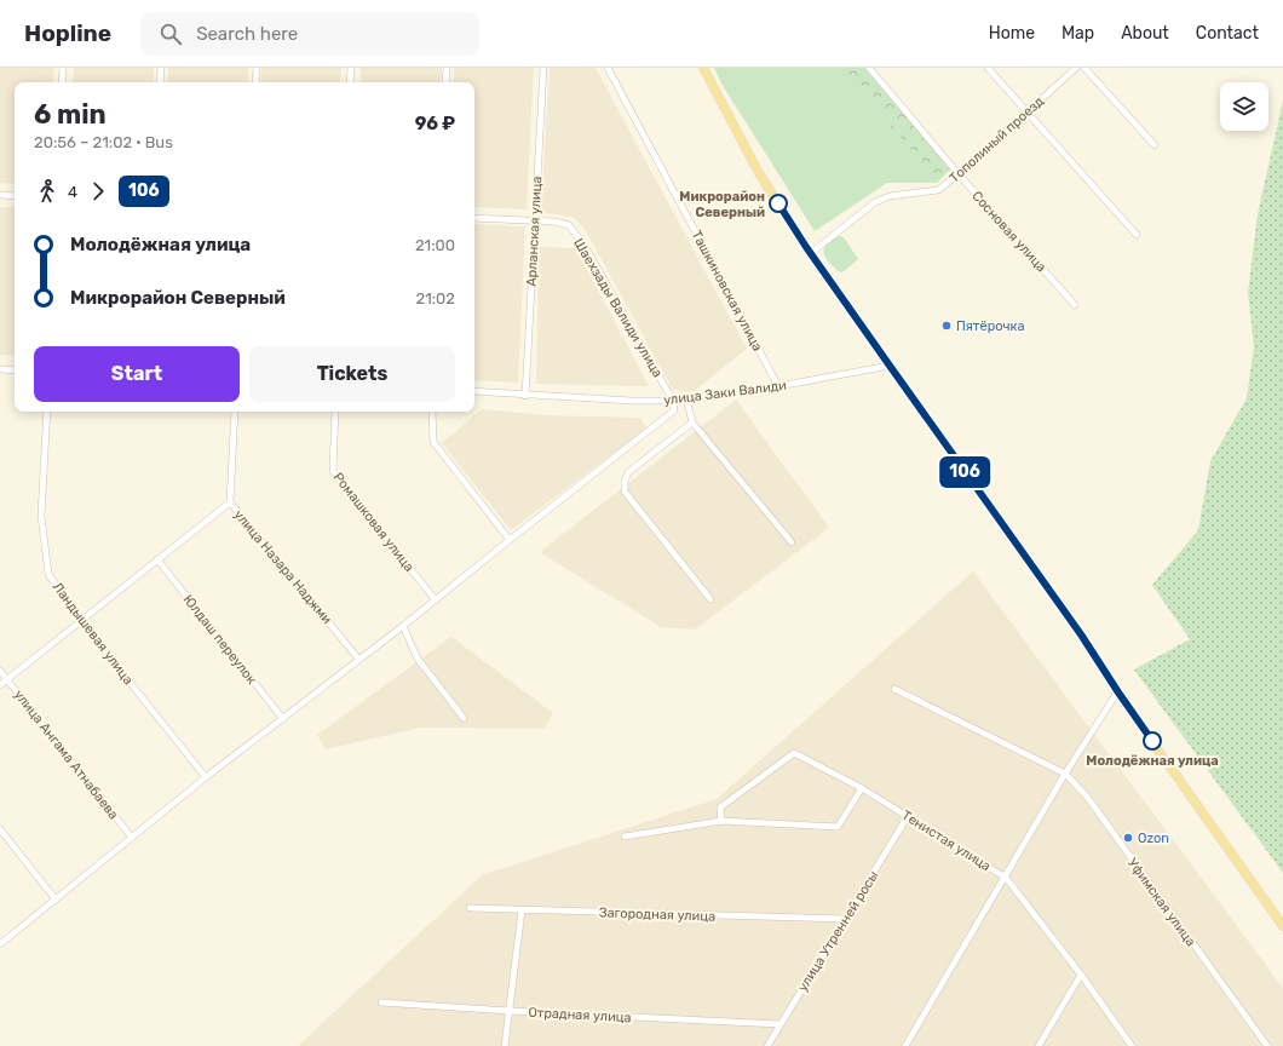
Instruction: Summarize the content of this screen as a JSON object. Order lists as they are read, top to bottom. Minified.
{"streets":{"street":["Тополиный проезд","Арланская улица","Сосновая улица","Ташкиновская улица","Шаехзады Валиди улица","улица Заки Валиди","Ромашковая улица","улица Назара Наджми","Ландышевая улица","Юлдаш переулок","улица Ангама Атнабаева","Тенистая улица","Уфимская улица","Загородная улица","улица Утренней росы","Отрадная улица"]},"crossings":[["Тополиный проезд","Сосновая улица"],["Арланская улица","Шаехзады Валиди улица"],["Арланская улица","улица Заки Валиди"],["Ташкиновская улица","улица Заки Валиди"],["Шаехзады Валиди улица","улица Заки Валиди"],["Тенистая улица","улица Утренней росы"],["Загородная улица","улица Утренней росы"],["улица Утренней росы","Отрадная улица"]],"places":["Микрорайон Северный","Пятёрочка","Молодёжная улица","Ozon"],"lines":["bus line 106"],"page":{"header":"Hopline","search":"Search here","nav":["Home","Map","About","Contact"],"on_map":"106","heading":["6 min","20:56 – 21:02 · Bus","96 ₽"],"legs":["4","106"],"list":[{"name":"Молодёжная улица","value":"21:00"},{"name":"Микрорайон Северный","value":"21:02"}],"buttons":["Start","Tickets"]}}
